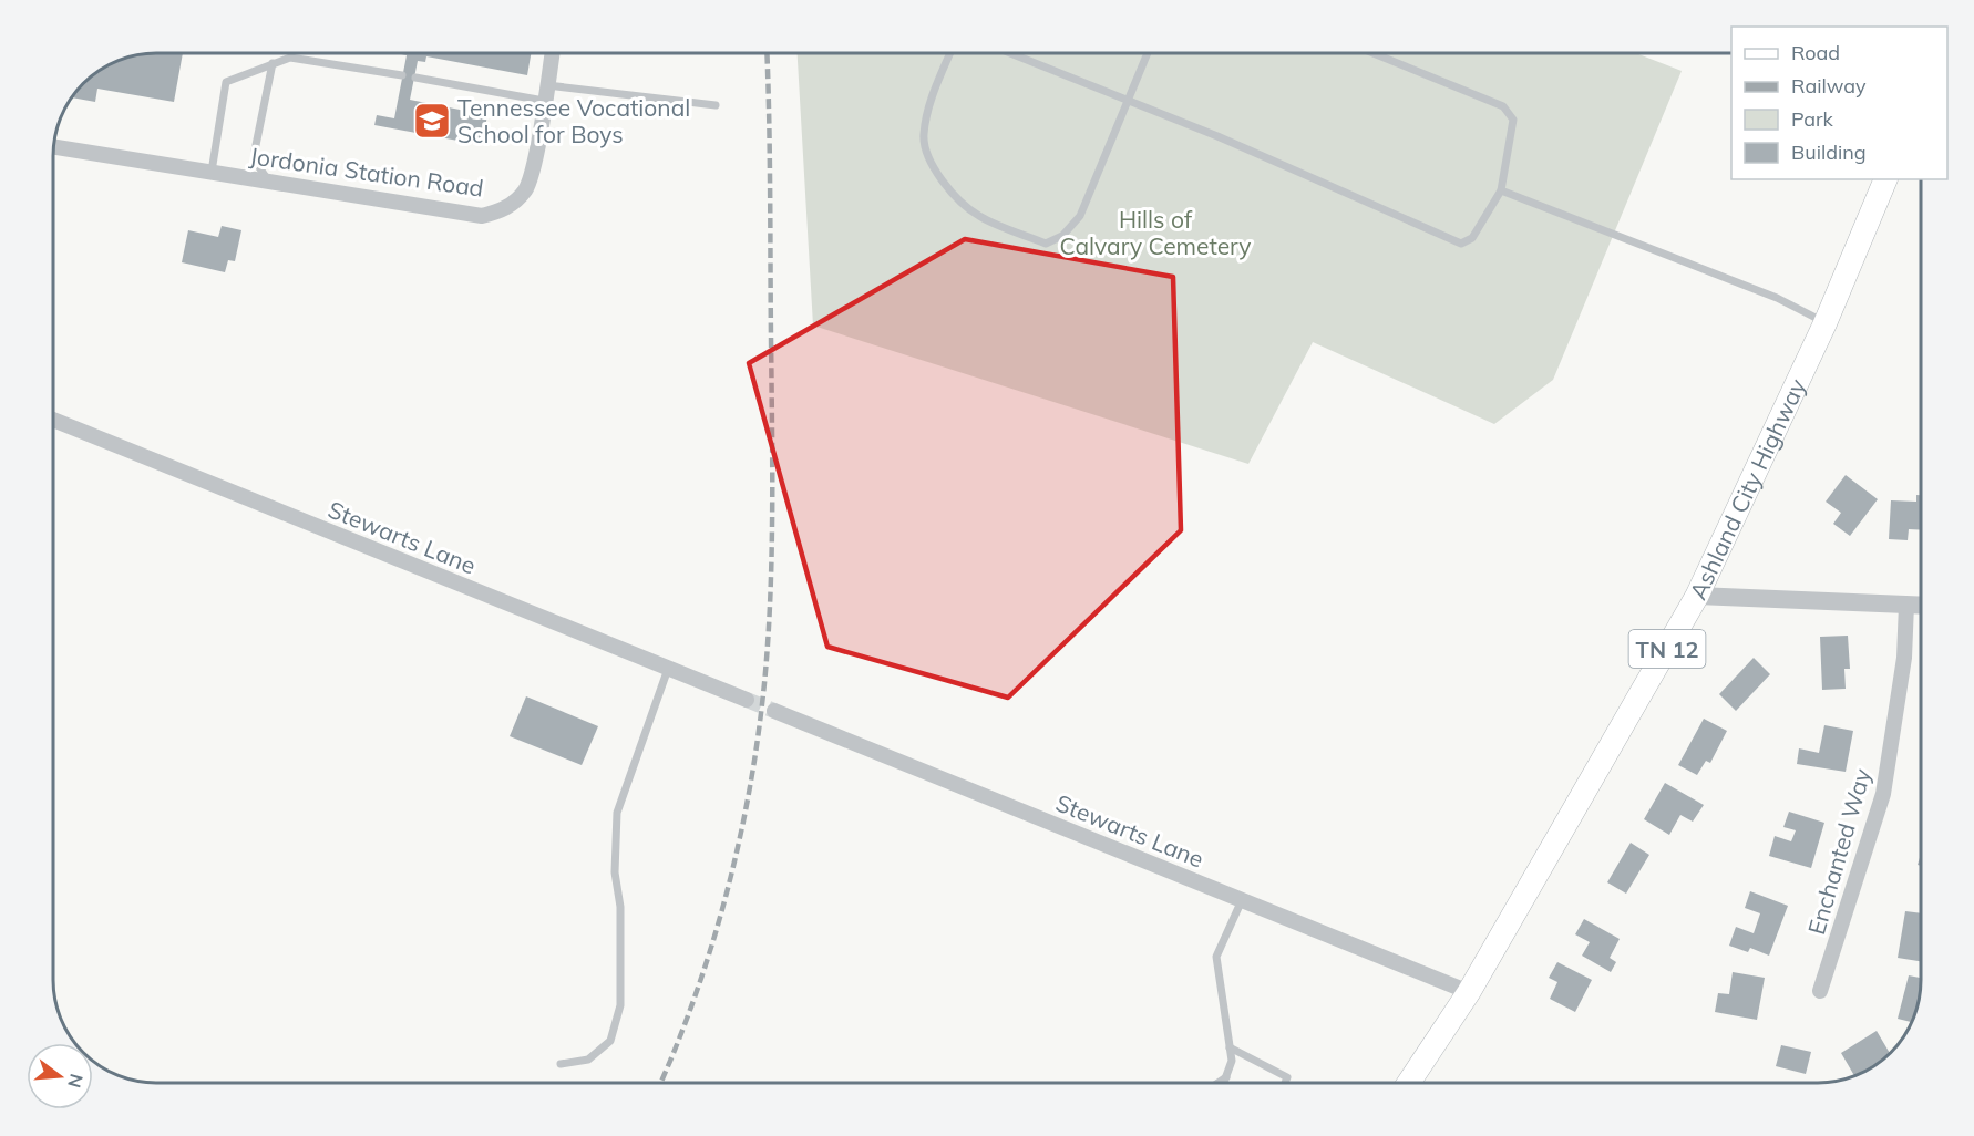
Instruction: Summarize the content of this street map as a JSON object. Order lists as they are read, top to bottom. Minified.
{"streets":{"main road":["Ashland City Highway","TN 12"],"street":["Jordonia Station Road","Stewarts Lane","Enchanted Way"]},"crossings":[["Ashland City Highway","Stewarts Lane"]],"parks":["Hills of Calvary Cemetery"],"places":{"school or university":["Tennessee Vocational School for Boys"]},"legend":["Road","Railway","Park","Building"],"north":"right"}
